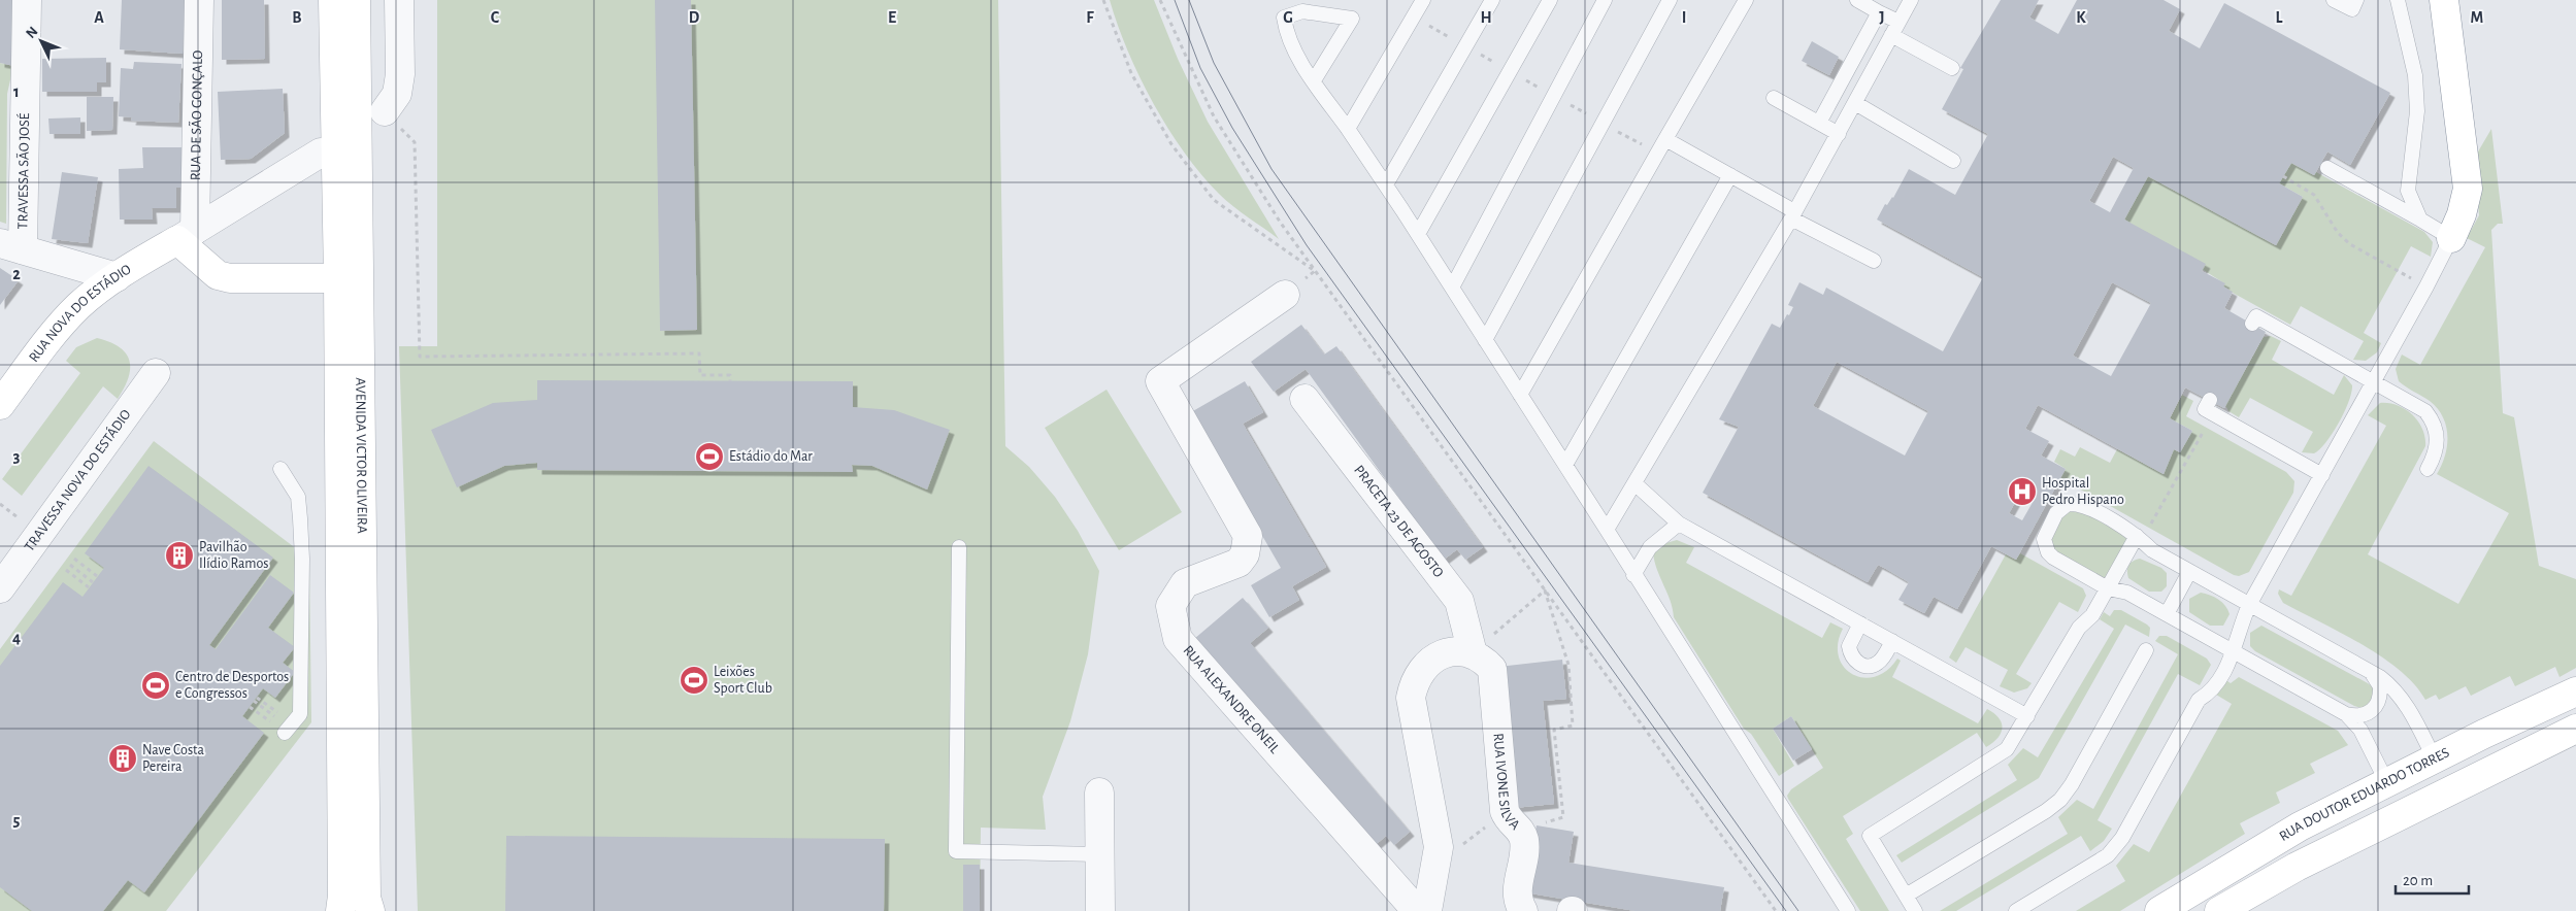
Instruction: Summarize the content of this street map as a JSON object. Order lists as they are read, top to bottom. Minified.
{"streets":{"main road":["RUA NOVA DO ESTÁDIO","AVENIDA VICTOR OLIVEIRA","RUA DOUTOR EDUARDO TORRES"],"street":["RUA DE SÃO GONÇALO","TRAVESSA SÃO JOSÉ","TRAVESSA NOVA DO ESTÁDIO","PRACETA 23 DE AGOSTO","RUA ALEXANDRE ONEIL","RUA IVONE SILVA"]},"crossings":[["RUA DE SÃO GONÇALO","RUA NOVA DO ESTÁDIO"],["PRACETA 23 DE AGOSTO","RUA IVONE SILVA"]],"places":{"sports":["Estádio do Mar","Leixões Sport Club","Centro de Desportos e Congressos"],"hospital":["Hospital Pedro Hispano"],"building":["Pavilhão Ilídio Ramos","Nave Costa Pereira"]},"scale_bar":"20 m","north":"top left","grid":{"columns":["A","B","C","D","E","F","G","H","I","J","K","L","M"],"rows":["1","2","3","4","5"]}}
